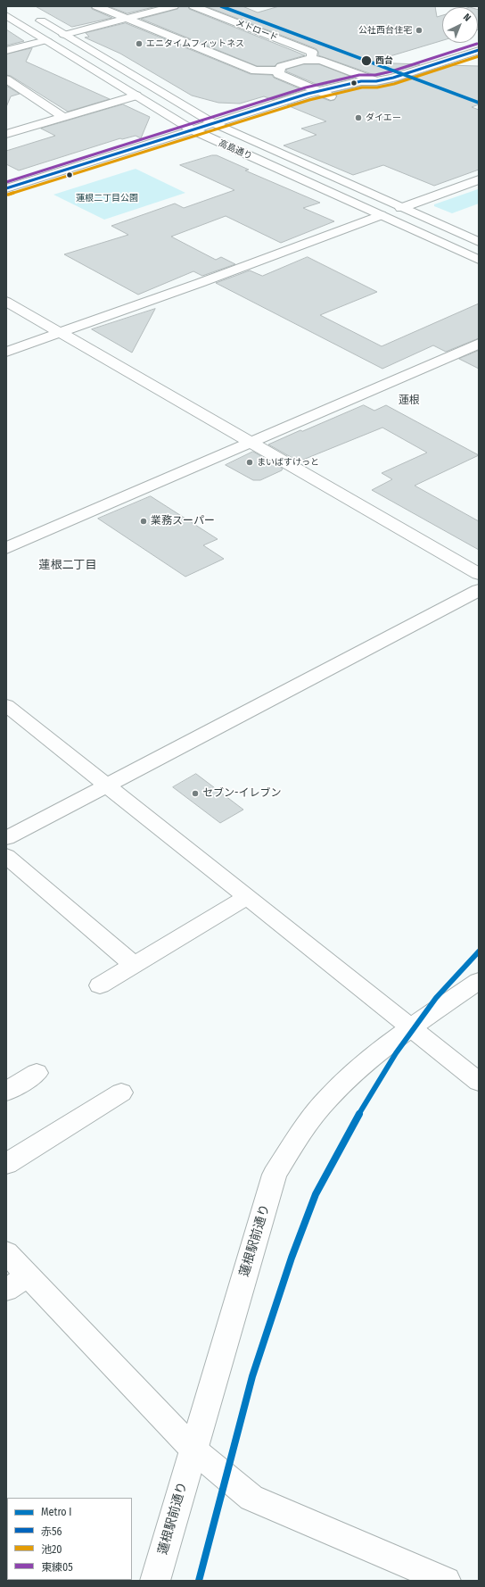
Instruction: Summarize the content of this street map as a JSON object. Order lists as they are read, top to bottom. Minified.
{"streets":{"street":["メトロード","高島通り","蓮根駅前通り"]},"districts":["蓮根","蓮根二丁目"],"parks":["蓮根二丁目公園"],"places":["公社西台住宅","エニタイムフィットネス","西台","ダイエー","まいばすけっと","業務スーパー","セブン-イレブン"],"lines":["metro line I","transit line 東練05","transit line 赤56","transit line 池20"],"legend":["Metro I","赤56","池20","東練05"],"north":"top right"}
